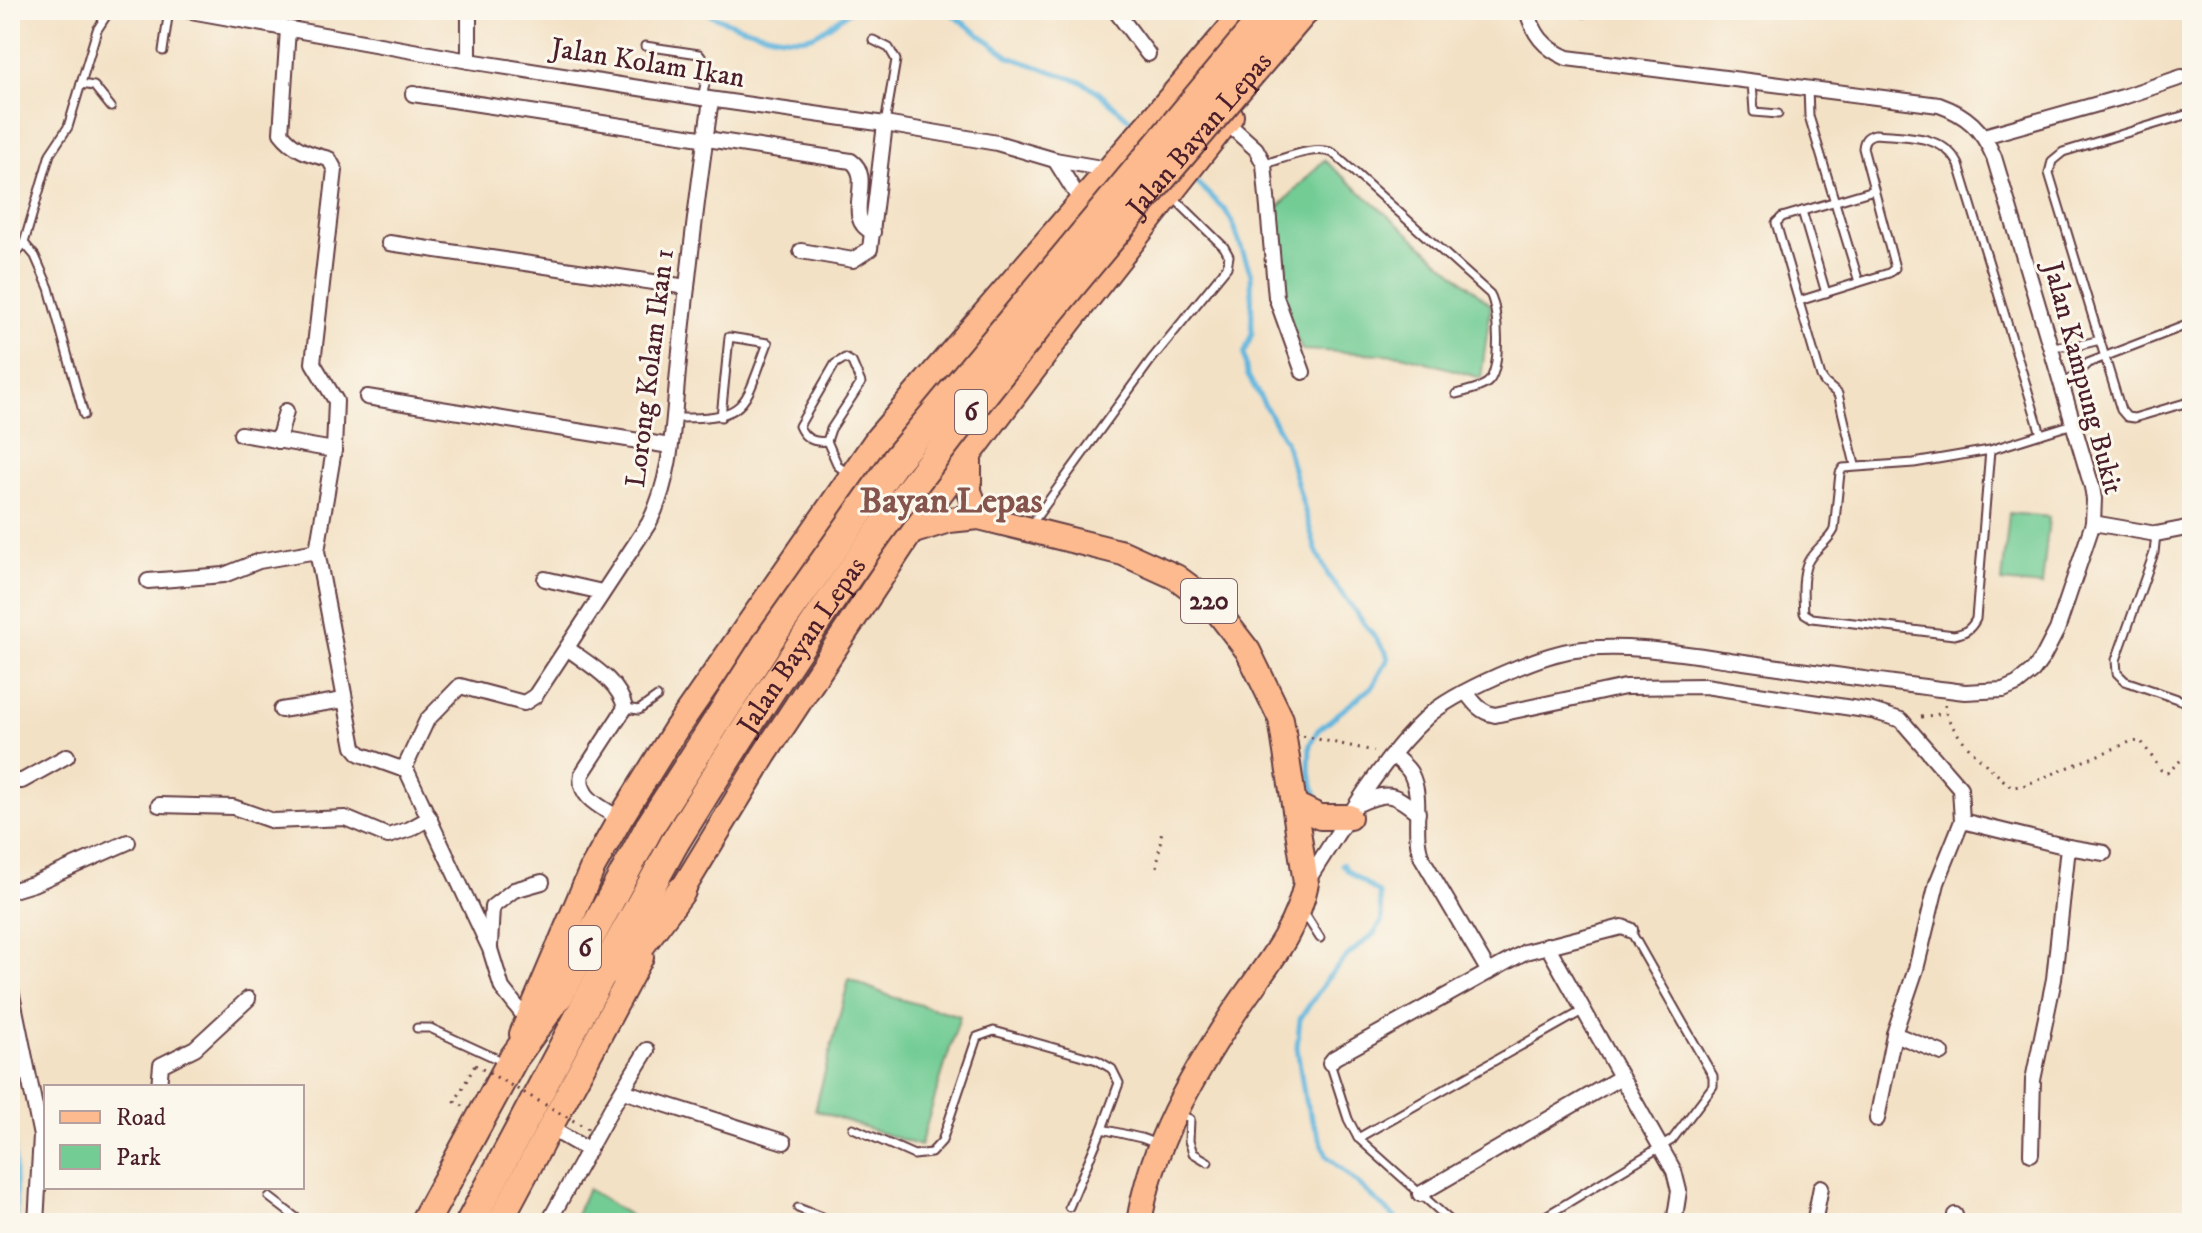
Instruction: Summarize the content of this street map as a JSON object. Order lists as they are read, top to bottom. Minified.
{"streets":{"highway":["Jalan Bayan Lepas","6"],"main road":["220"],"street":["Jalan Kolam Ikan","Lorong Kolam Ikan 1","Jalan Kampung Bukit"]},"crossings":[["Jalan Kolam Ikan","Jalan Bayan Lepas"],["Jalan Kolam Ikan","Lorong Kolam Ikan 1"],["Jalan Bayan Lepas","220"],["Jalan Kampung Bukit","220"]],"districts":["Bayan Lepas"],"legend":["Road","Park"]}
